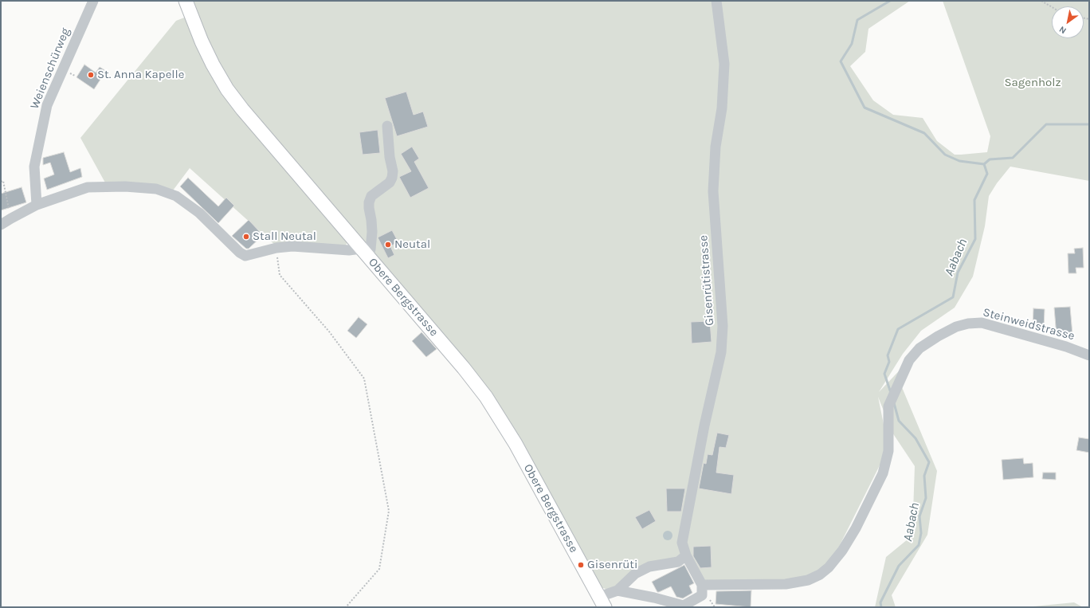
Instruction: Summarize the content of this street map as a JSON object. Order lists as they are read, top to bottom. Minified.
{"streets":{"main road":["Obere Bergstrasse"],"street":["Weienschürweg","Gisenrütistrasse","Steinweidstrasse"]},"water":["Aabach"],"parks":["Sagenholz"],"places":["St. Anna Kapelle","Stall Neutal","Neutal","Gisenrüti"],"north":"bottom left"}
